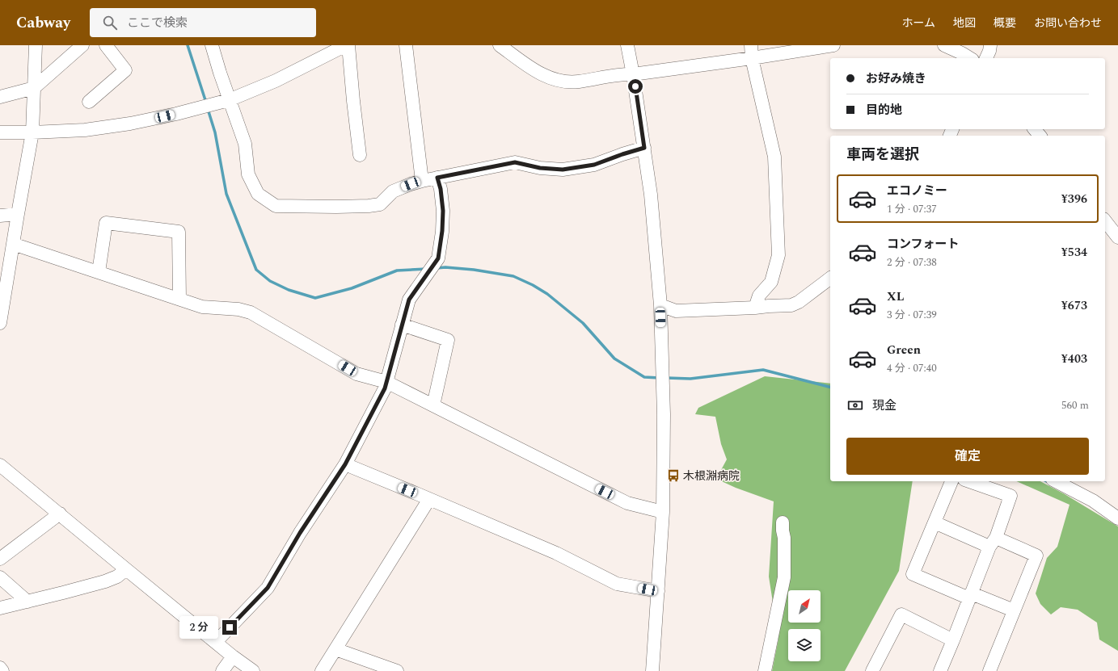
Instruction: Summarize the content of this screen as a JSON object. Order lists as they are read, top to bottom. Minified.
{"places":{"bus stop":["木根淵病院"]},"north":"top right","page":{"header":"Cabway","search":"ここで検索","nav":["ホーム","地図","概要","お問い合わせ"],"banner":["お好み焼き","目的地"],"heading":"車両を選択","list":[{"name":"エコノミー","note":"1 分 · 07:37","value":"¥396"},{"name":"コンフォート","note":"2 分 · 07:38","value":"¥534"},{"name":"XL","note":"3 分 · 07:39","value":"¥673"},{"name":"Green","note":"4 分 · 07:40","value":"¥403"}],"pay":["現金","560 m"],"buttons":"確定","bubble":"2 分"}}
